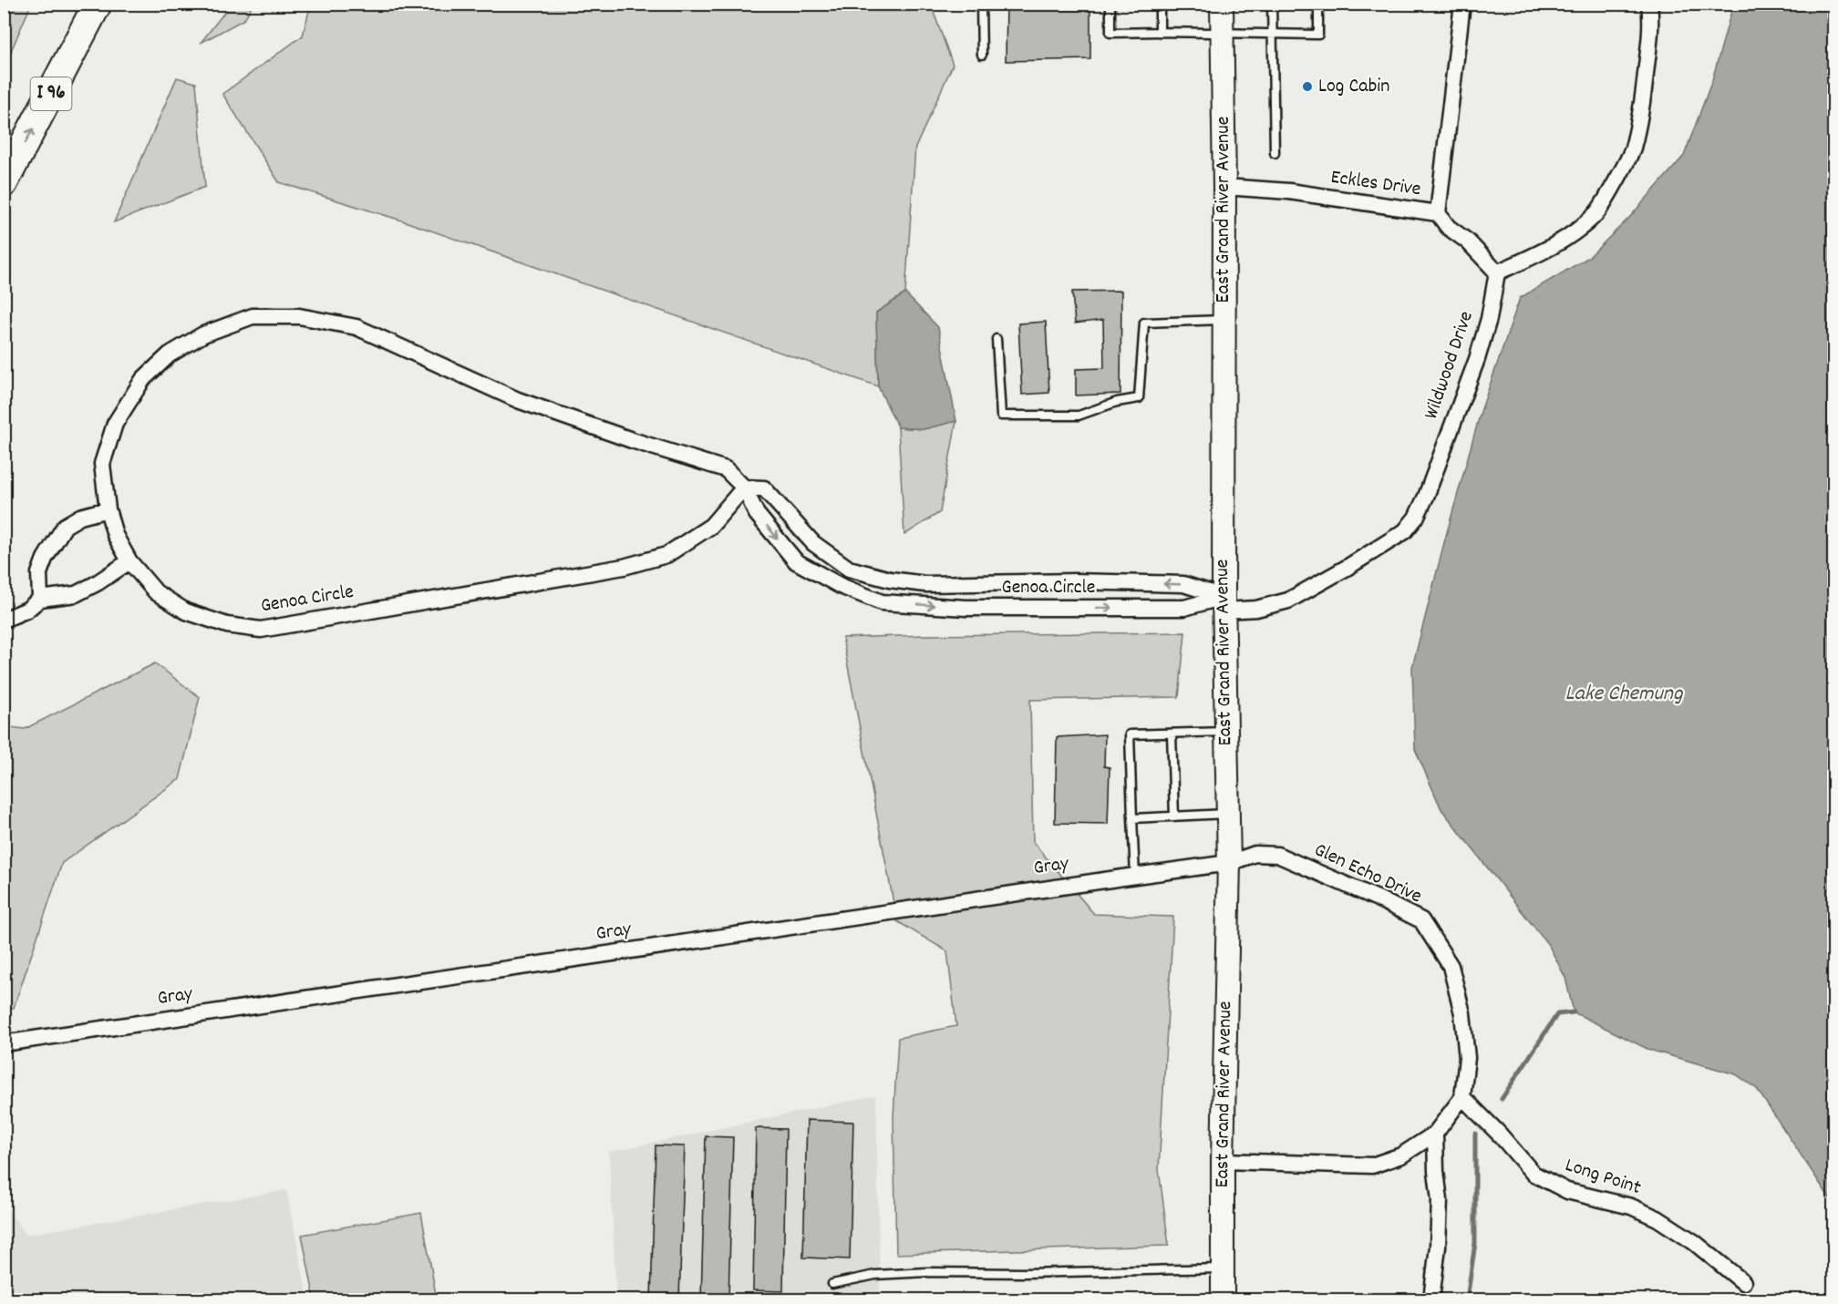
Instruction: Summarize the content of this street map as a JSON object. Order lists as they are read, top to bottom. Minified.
{"streets":{"highway":["I 96"],"main road":["East Grand River Avenue"],"street":["Eckles Drive","Wildwood Drive","Genoa Circle","Gray","Glen Echo Drive","Long Point"]},"crossings":[["Eckles Drive","East Grand River Avenue"],["Eckles Drive","Wildwood Drive"],["East Grand River Avenue","Wildwood Drive"],["East Grand River Avenue","Genoa Circle"],["East Grand River Avenue","Gray"],["East Grand River Avenue","Glen Echo Drive"],["Wildwood Drive","Genoa Circle"],["Gray","Glen Echo Drive"],["Glen Echo Drive","Long Point"]],"water":["Lake Chemung"],"places":["Log Cabin"]}
